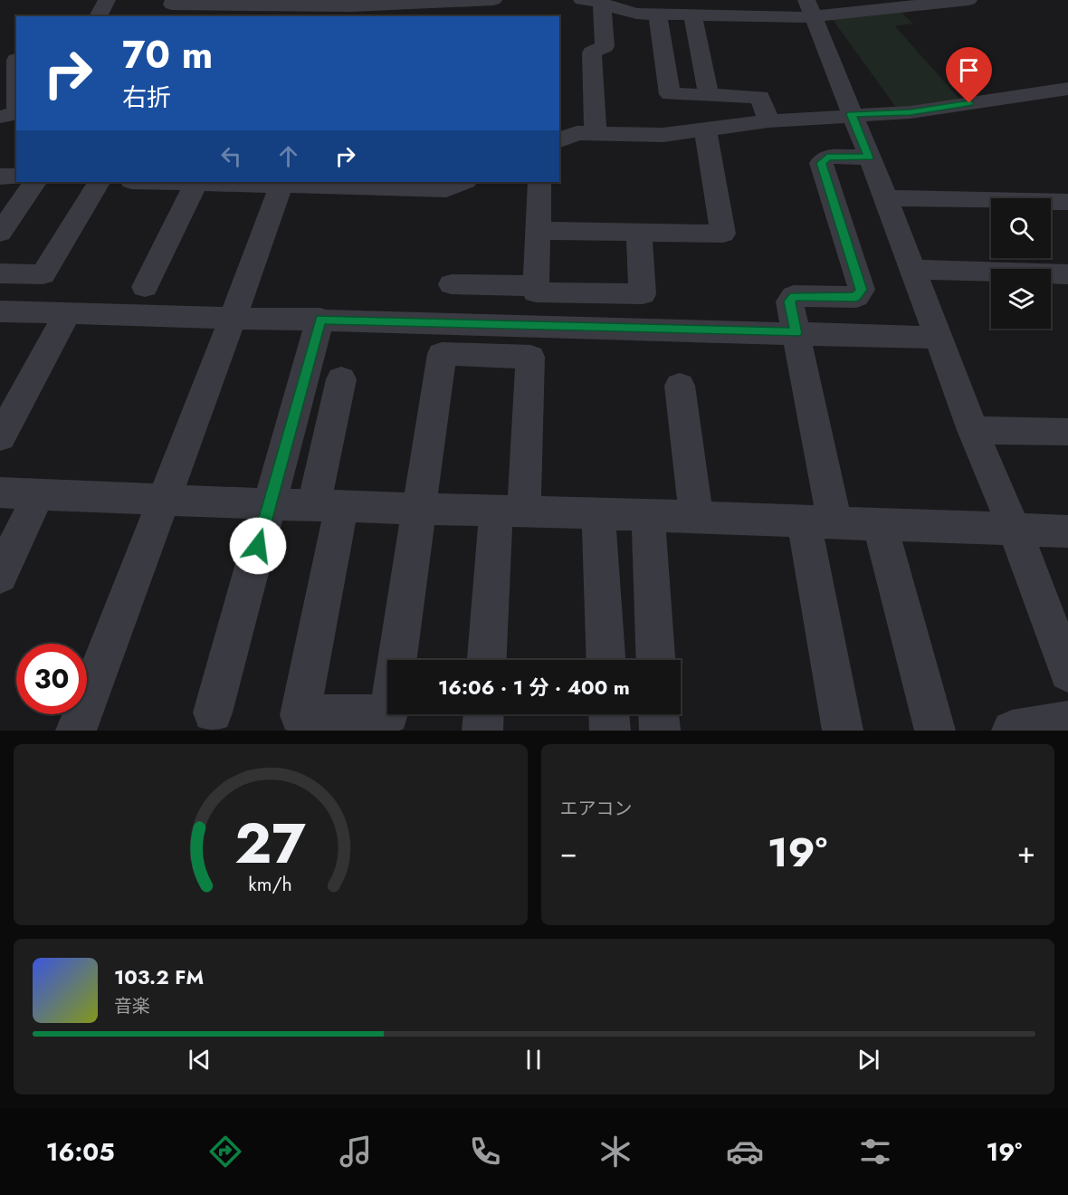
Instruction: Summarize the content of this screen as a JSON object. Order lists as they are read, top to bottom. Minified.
{"page":{"turn":["70 m","右折"],"limit":"30","trip":"16:06 · 1 分 · 400 m","tile":"エアコン","heat":["−","19°","+"],"song":["103.2 FM","音楽"],"tabs":["16:05","19°"],"gauge":["27","km/h"]}}
